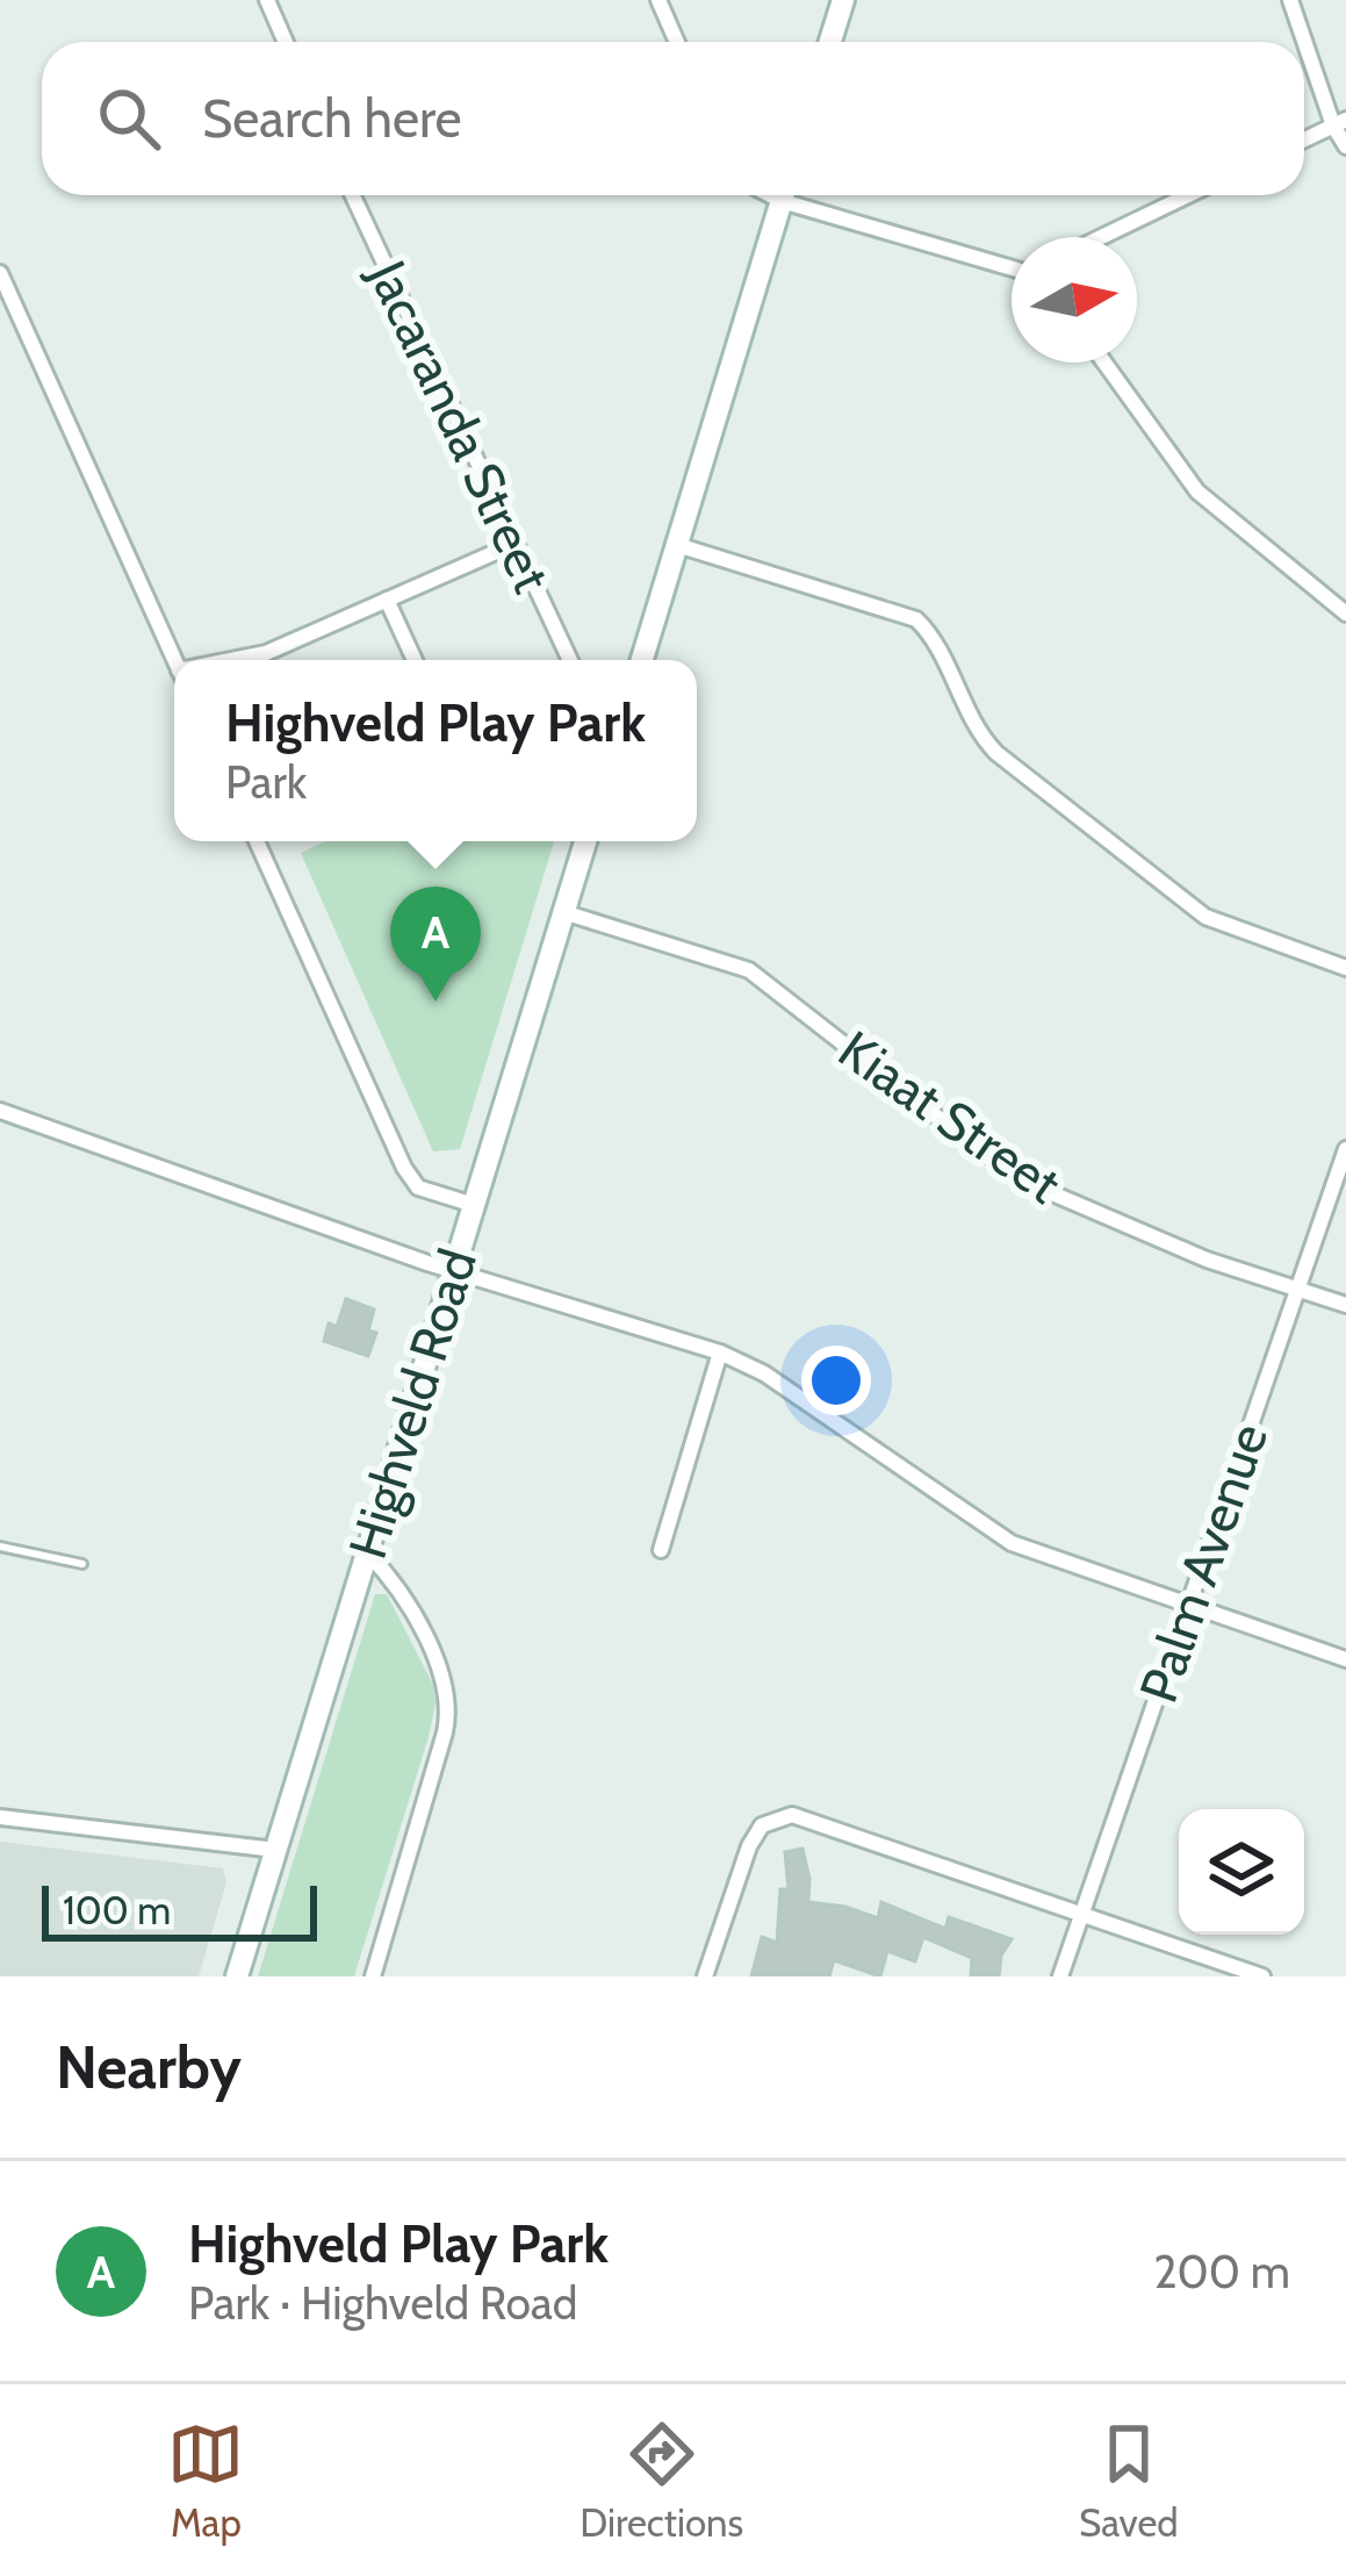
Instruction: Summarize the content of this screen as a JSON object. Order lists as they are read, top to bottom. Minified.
{"streets":{"street":["Jacaranda Street","Kiaat Street","Highveld Road","Palm Avenue"]},"crossings":[["Kiaat Street","Highveld Road"],["Kiaat Street","Palm Avenue"]],"scale_bar":"100 m","north":"right","page":{"search":"Search here","popup":["Highveld Play Park","Park"],"pins":"A","scale":"100 m","heading":"Nearby","list":[{"mark":"A","name":"Highveld Play Park","note":"Park · Highveld Road","value":"200 m"}],"nav":["Map","Directions","Saved"]}}
